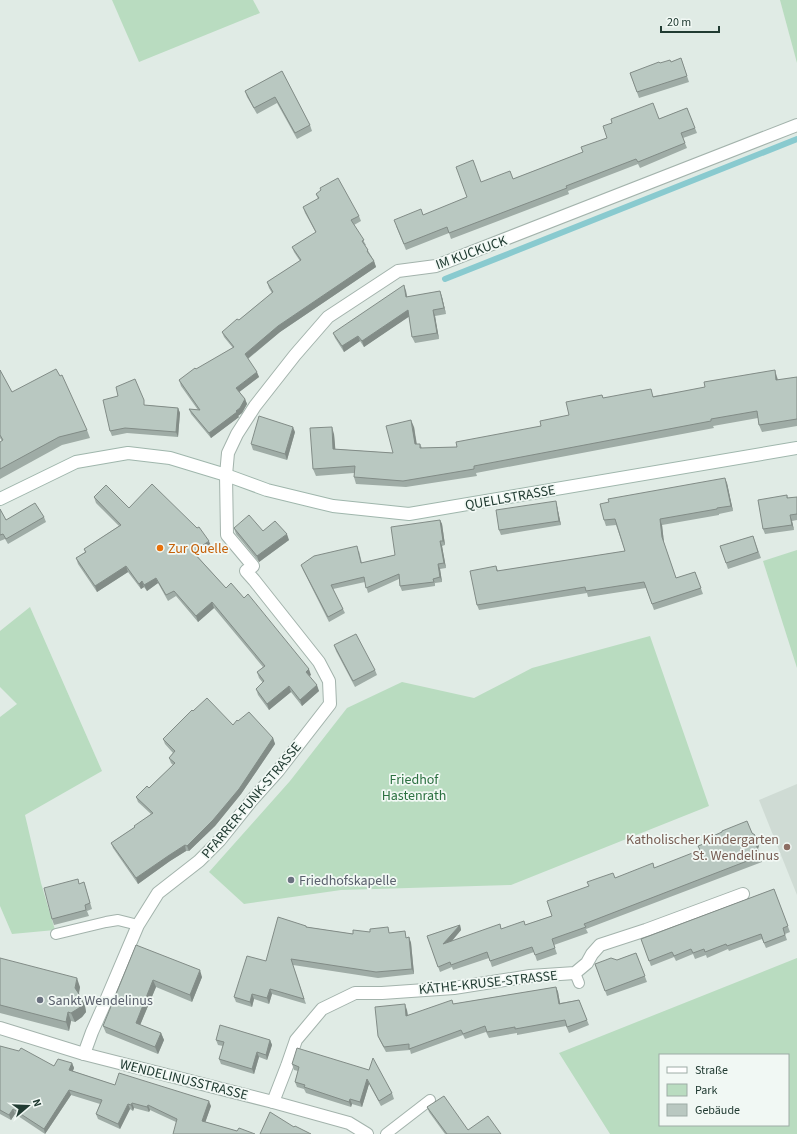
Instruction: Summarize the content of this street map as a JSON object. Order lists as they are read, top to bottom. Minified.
{"streets":{"street":["IM KUCKUCK","QUELLSTRASSE","PFARRER-FUNK-STRASSE","KÄTHE-KRUSE-STRASSE","WENDELINUSSTRASSE"]},"crossings":[["IM KUCKUCK","QUELLSTRASSE"],["IM KUCKUCK","PFARRER-FUNK-STRASSE"],["QUELLSTRASSE","PFARRER-FUNK-STRASSE"],["PFARRER-FUNK-STRASSE","WENDELINUSSTRASSE"],["KÄTHE-KRUSE-STRASSE","WENDELINUSSTRASSE"]],"parks":["Friedhof Hastenrath"],"places":["Zur Quelle","Katholischer Kindergarten St. Wendelinus","Friedhofskapelle","Sankt Wendelinus"],"legend":["Straße","Park","Gebäude"],"scale_bar":"20 m","north":"right"}
